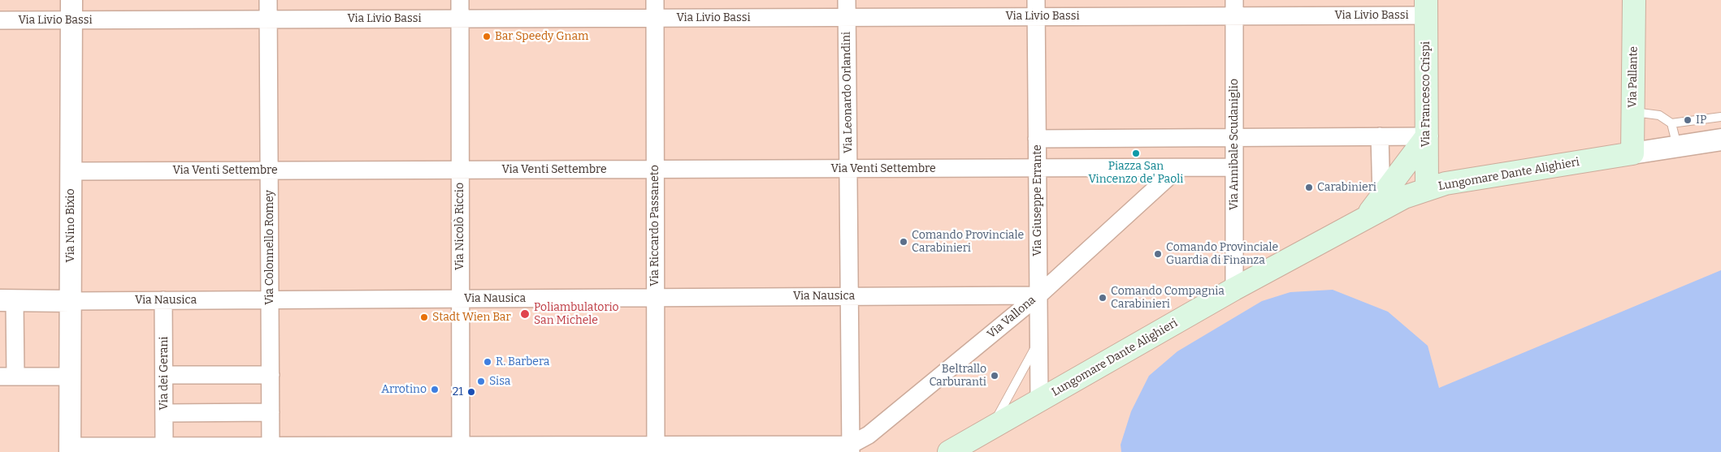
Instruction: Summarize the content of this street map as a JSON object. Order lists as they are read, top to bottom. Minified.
{"streets":{"main road":["Via Pallante","Via Francesco Crispi","Lungomare Dante Alighieri"],"street":["Via Livio Bassi","Via Leonardo Orlandini","Via Annibale Scudaniglio","Via Venti Settembre","Via Giuseppe Errante","Via Nino Bixio","Via Riccardo Passaneto","Via Nicolò Riccio","Via Colonnello Romey","Via Nausica","Via Vallona","Via dei Gerani"]},"crossings":[["Via Livio Bassi","Via Leonardo Orlandini"],["Via Livio Bassi","Via Francesco Crispi"],["Via Livio Bassi","Via Annibale Scudaniglio"],["Via Livio Bassi","Via Giuseppe Errante"],["Via Livio Bassi","Via Nino Bixio"],["Via Livio Bassi","Via Riccardo Passaneto"],["Via Livio Bassi","Via Nicolò Riccio"],["Via Livio Bassi","Via Colonnello Romey"],["Via Pallante","Lungomare Dante Alighieri"],["Via Leonardo Orlandini","Via Venti Settembre"],["Via Leonardo Orlandini","Via Nausica"],["Via Leonardo Orlandini","Via Vallona"],["Via Francesco Crispi","Lungomare Dante Alighieri"],["Via Annibale Scudaniglio","Via Venti Settembre"],["Via Annibale Scudaniglio","Lungomare Dante Alighieri"],["Via Venti Settembre","Via Giuseppe Errante"],["Via Venti Settembre","Via Nino Bixio"],["Via Venti Settembre","Via Riccardo Passaneto"],["Via Venti Settembre","Via Nicolò Riccio"],["Via Venti Settembre","Via Colonnello Romey"],["Via Venti Settembre","Via Vallona"],["Lungomare Dante Alighieri","Via Giuseppe Errante"],["Via Giuseppe Errante","Via Nausica"],["Via Giuseppe Errante","Via Vallona"],["Via Nino Bixio","Via Nausica"],["Via Riccardo Passaneto","Via Nausica"],["Via Nicolò Riccio","Via Nausica"],["Via Colonnello Romey","Via Nausica"],["Via Nausica","Via Vallona"],["Via Nausica","Via dei Gerani"]],"places":["Bar Speedy Gnam","IP","Piazza San Vincenzo de' Paoli","Carabinieri","Comando Provinciale Carabinieri","Comando Provinciale Guardia di Finanza","Comando Compagnia Carabinieri","Poliambulatorio San Michele","Stadt Wien Bar","R. Barbera","Beltrallo Carburanti","Sisa","Arrotino","21"]}
